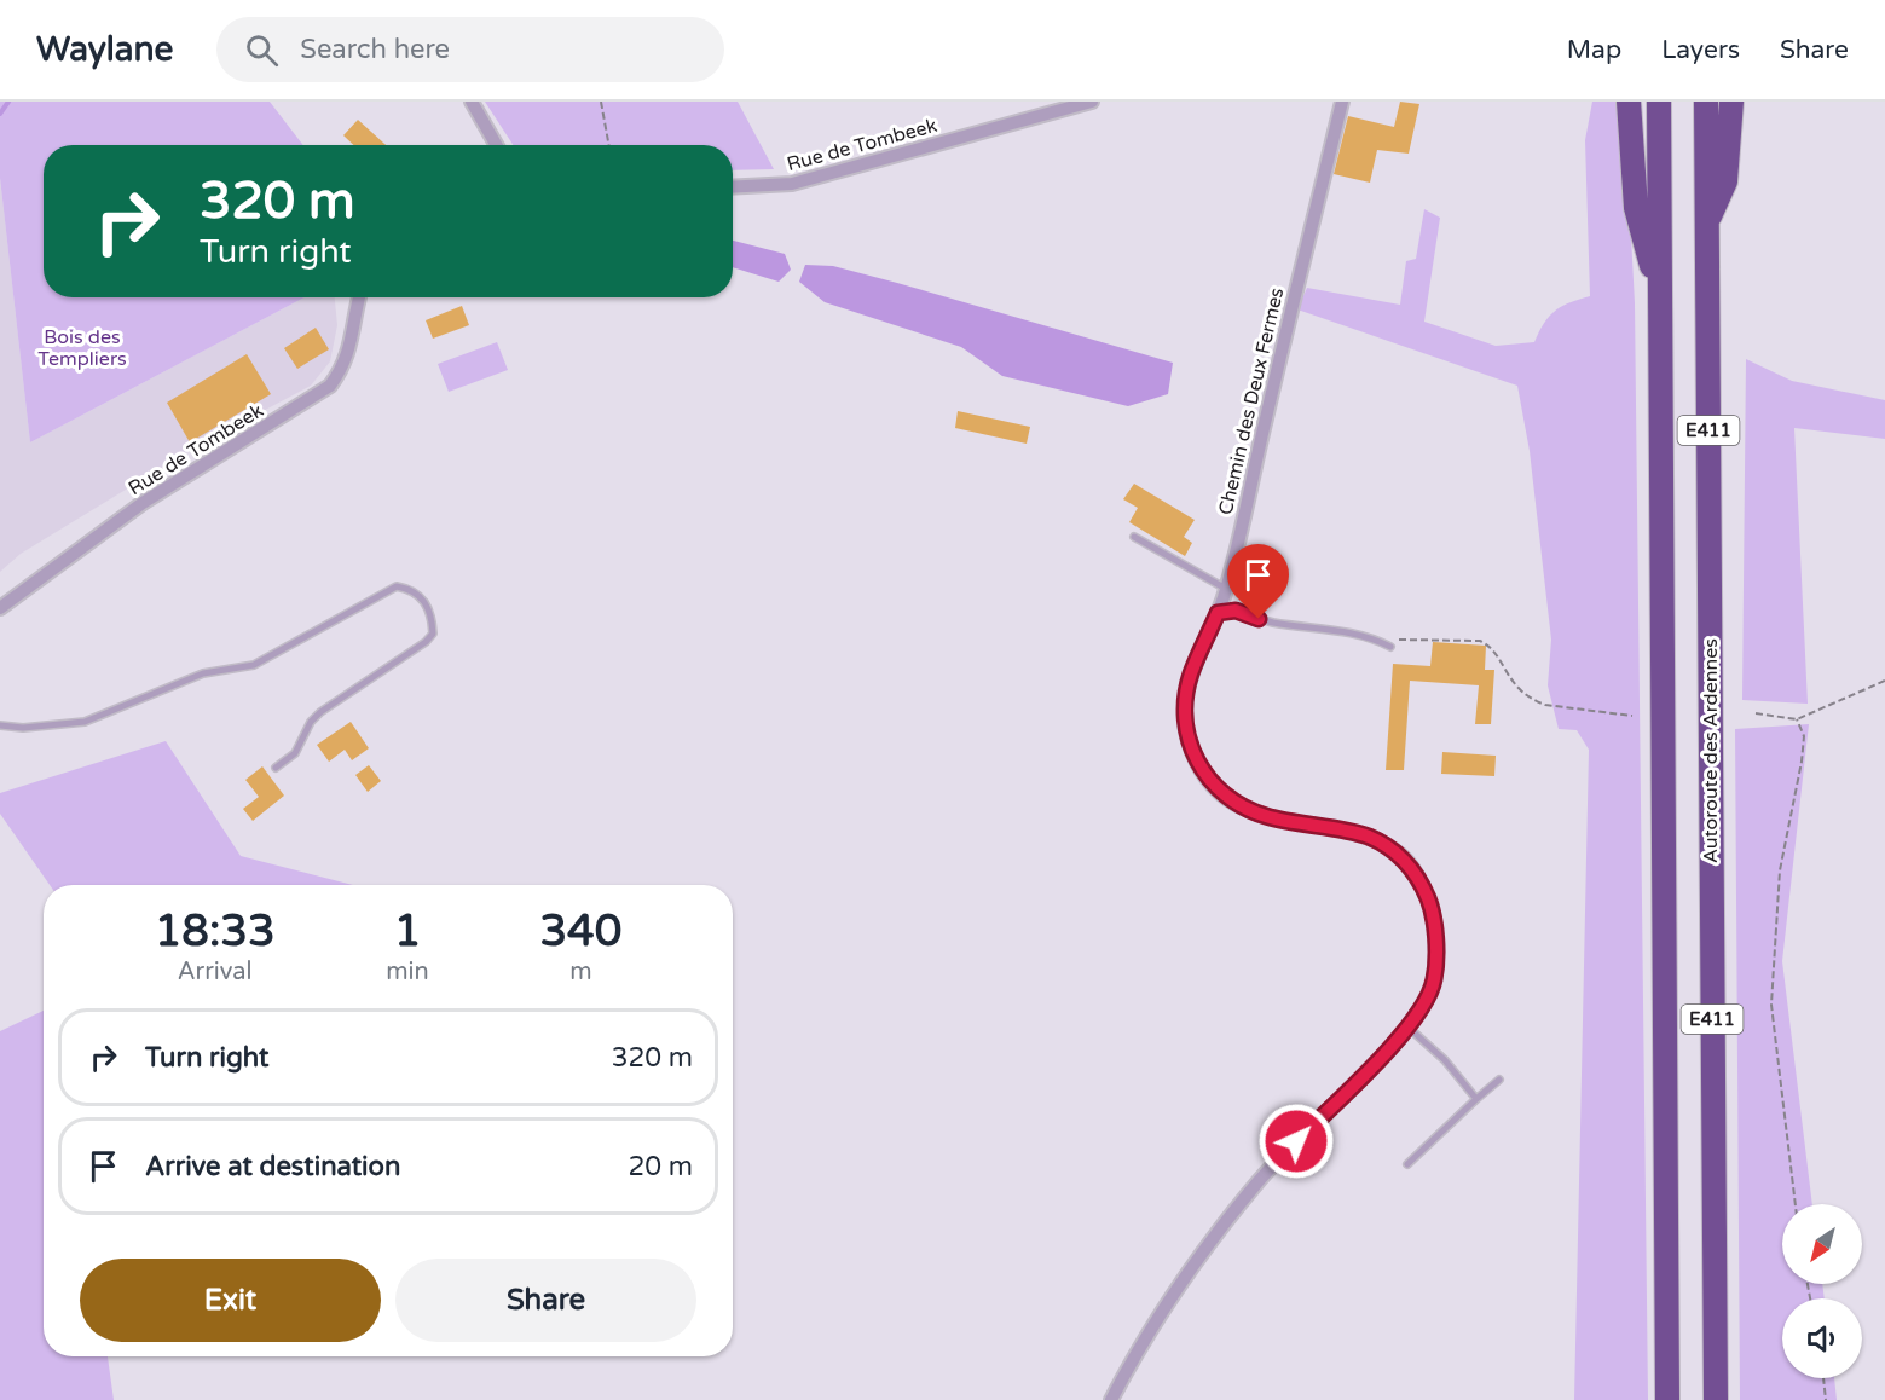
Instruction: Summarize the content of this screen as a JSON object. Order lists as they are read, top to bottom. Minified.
{"streets":{"highway":["E411","Autoroute des Ardennes"],"street":["Rue de Tombeek","Chemin des Deux Fermes"]},"parks":["Bois des Templiers"],"north":"bottom left","page":{"header":"Waylane","search":"Search here","nav":["Map","Layers","Share"],"turn":["320 m","Turn right"],"eta":["18:33","Arrival","1","min","340","m"],"list":[{"name":"Turn right","value":"320 m"},{"name":"Arrive at destination","value":"20 m"}],"buttons":["Exit","Share"]}}
